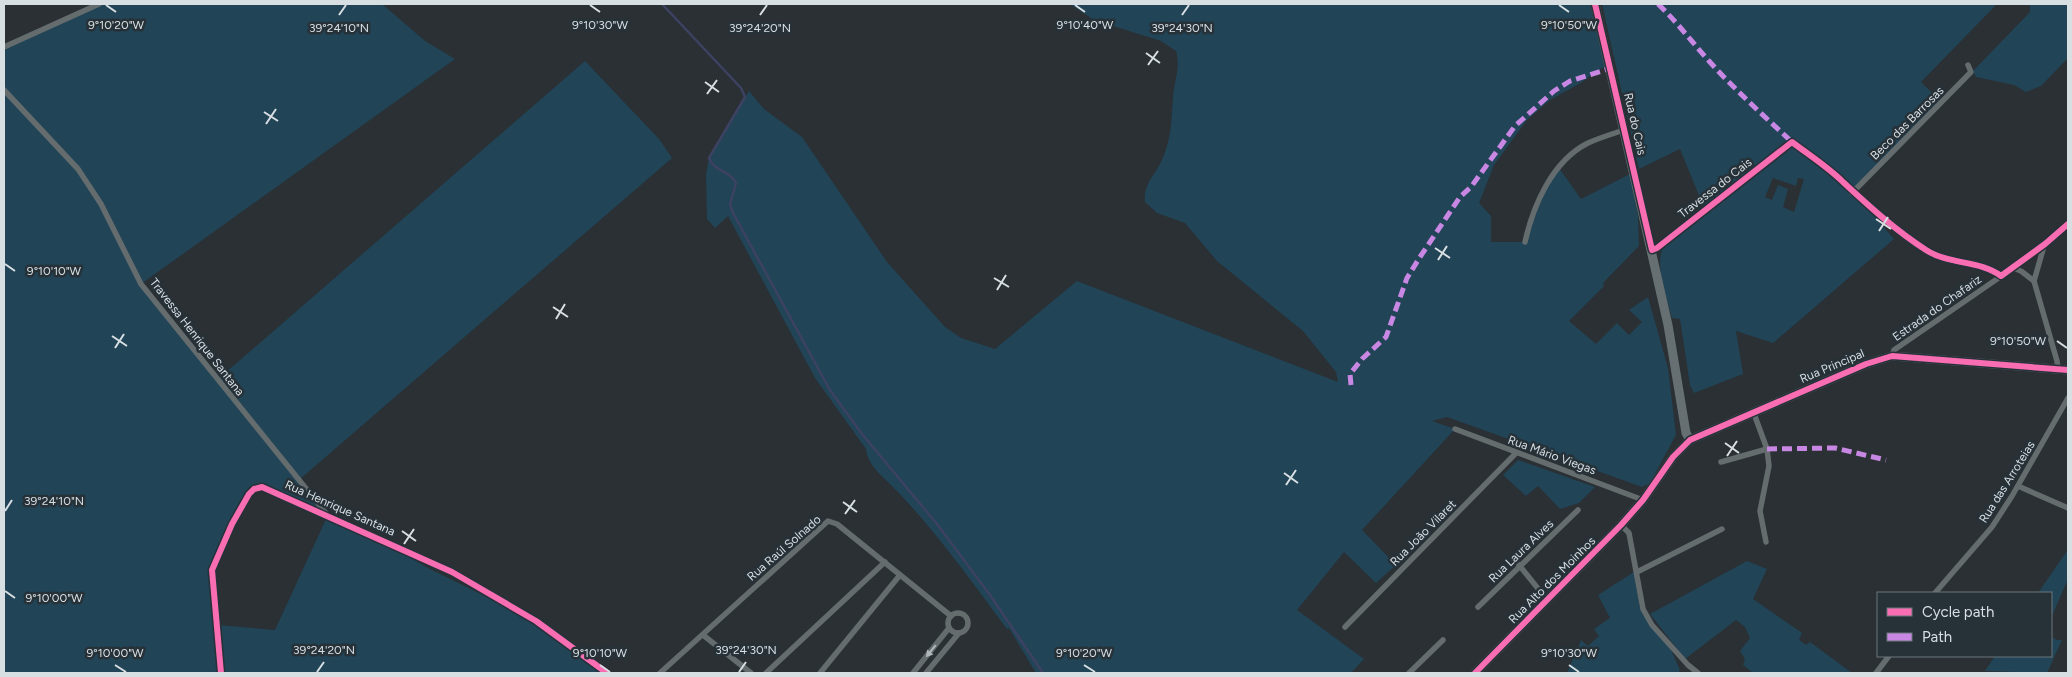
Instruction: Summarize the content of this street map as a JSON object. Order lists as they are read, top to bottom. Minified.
{"streets":{"street":["Beco das Barrosas","Rua do Cais","Travessa do Cais","Estrada do Chafariz","Travessa Henrique Santana","Rua Principal","Rua Mário Viegas","Rua das Arroteias","Rua Henrique Santana","Rua João Vilaret","Rua Raúl Solnado","Rua Laura Alves","Rua Alto dos Moinhos"]},"crossings":[["Beco das Barrosas","Travessa do Cais"],["Rua do Cais","Travessa do Cais"],["Rua do Cais","Rua Principal"],["Estrada do Chafariz","Rua Principal"],["Travessa Henrique Santana","Rua Henrique Santana"],["Rua Principal","Rua Mário Viegas"],["Rua Principal","Rua Alto dos Moinhos"],["Rua Mário Viegas","Rua João Vilaret"],["Rua Mário Viegas","Rua Alto dos Moinhos"]],"legend":["Cycle path","Path"],"coordinates":["9°10'30\"W","9°10'40\"W","9°10'20\"W","9°10'50\"W","39°24'10\"N","39°24'20\"N","39°24'30\"N","9°10'10\"W","9°10'00\"W"]}
